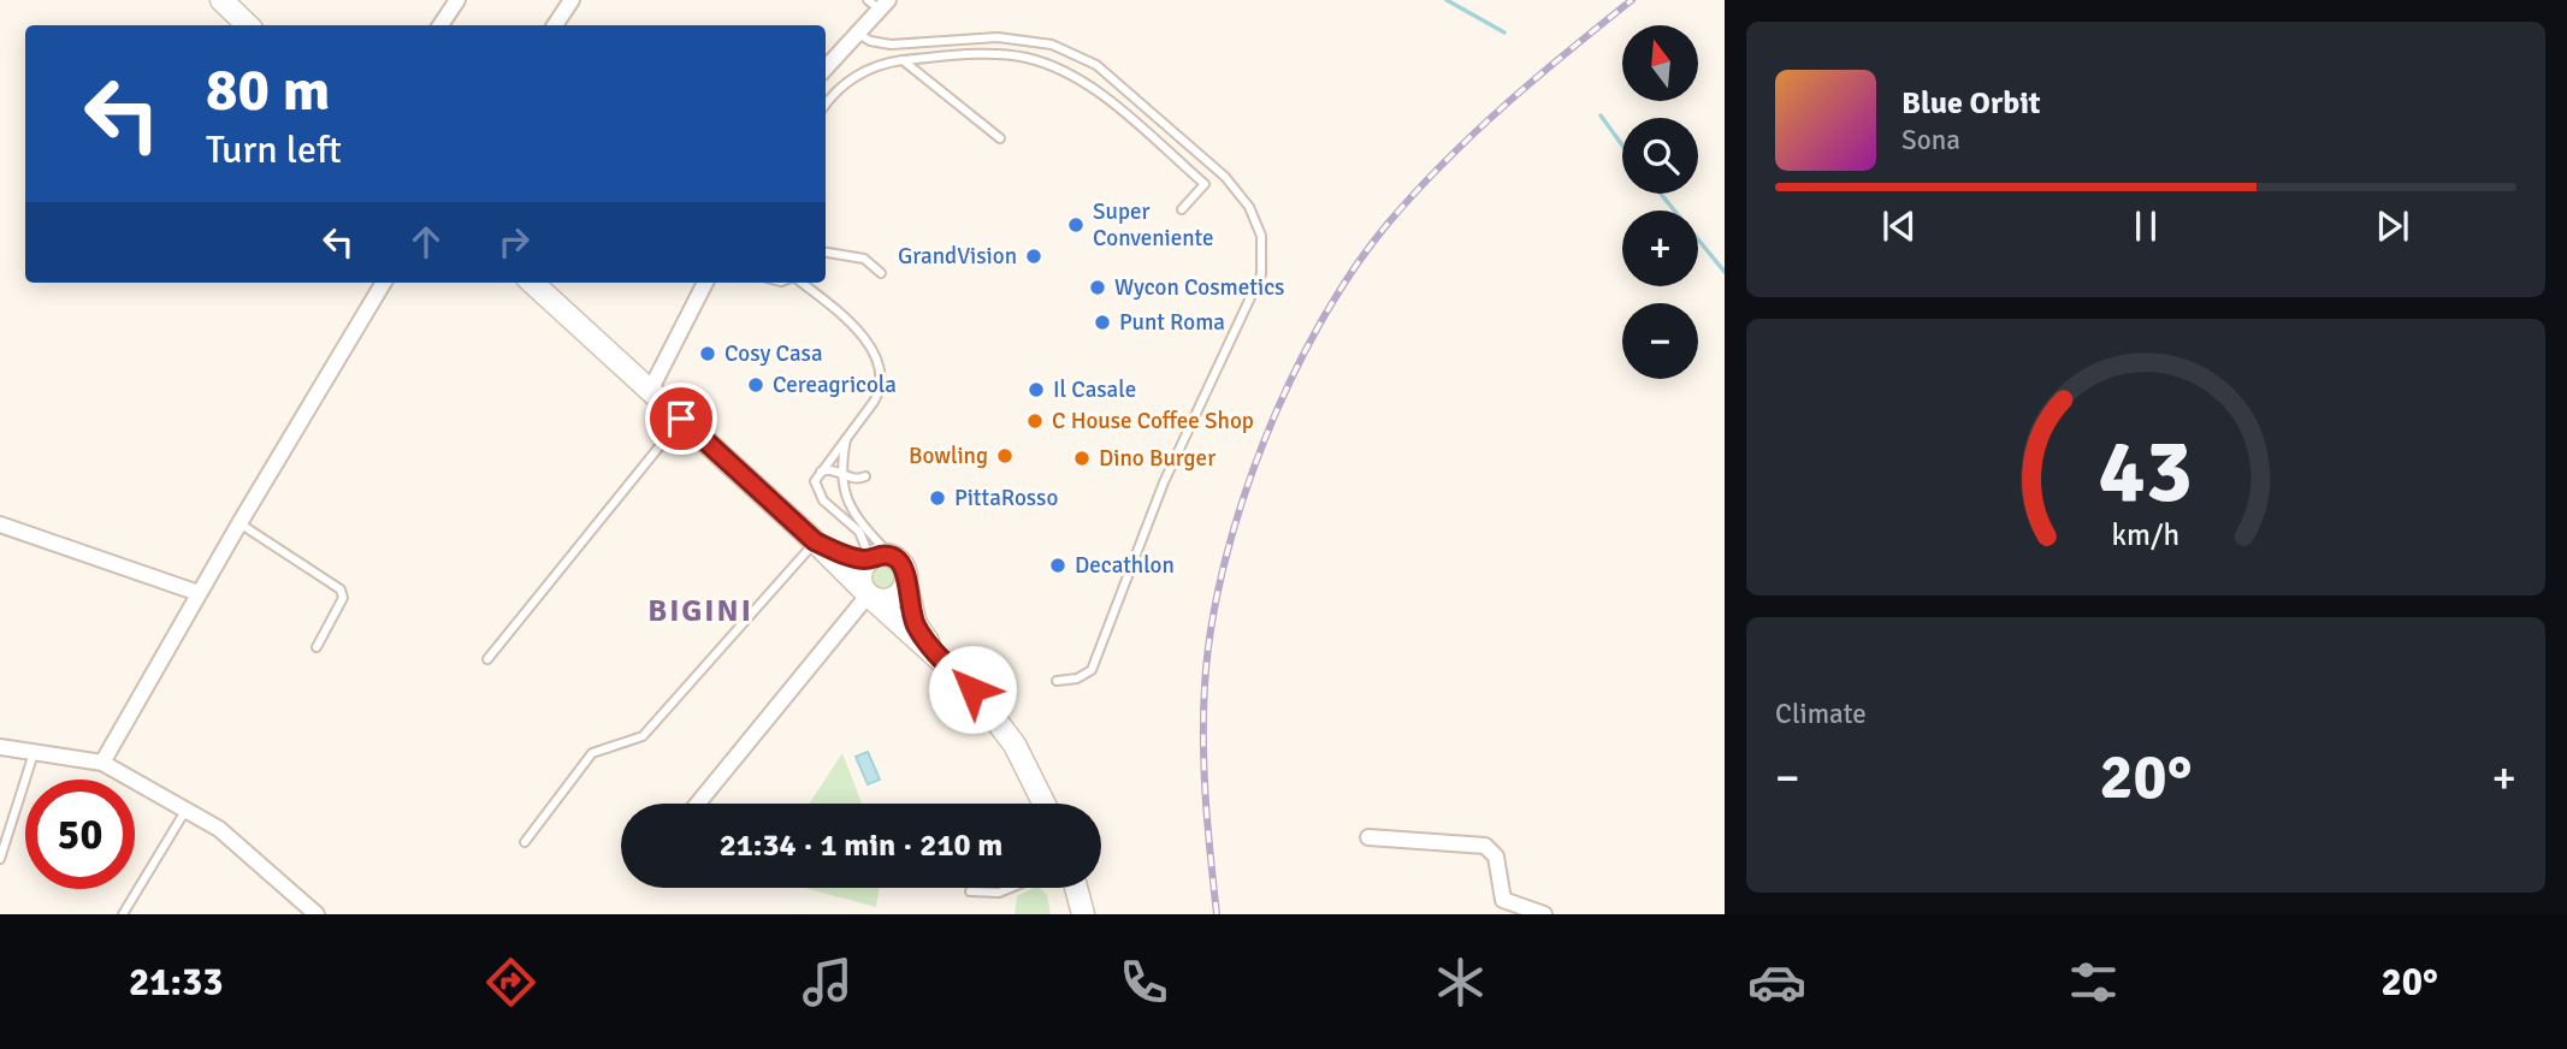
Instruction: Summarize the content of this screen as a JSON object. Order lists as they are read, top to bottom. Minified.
{"districts":["BIGINI"],"places":["Super Conveniente","GrandVision","Wycon Cosmetics","Punt Roma","Cosy Casa","Cereagricola","Il Casale","C House Coffee Shop","Bowling","Dino Burger","PittaRosso","Decathlon"],"north":"top","page":{"map_buttons":["+","−"],"turn":["80 m","Turn left"],"song":["Blue Orbit","Sona"],"tile":"Climate","heat":["−","20°","+"],"limit":"50","trip":"21:34 · 1 min · 210 m","tabs":["21:33","20°"],"gauge":["43","km/h"]}}
